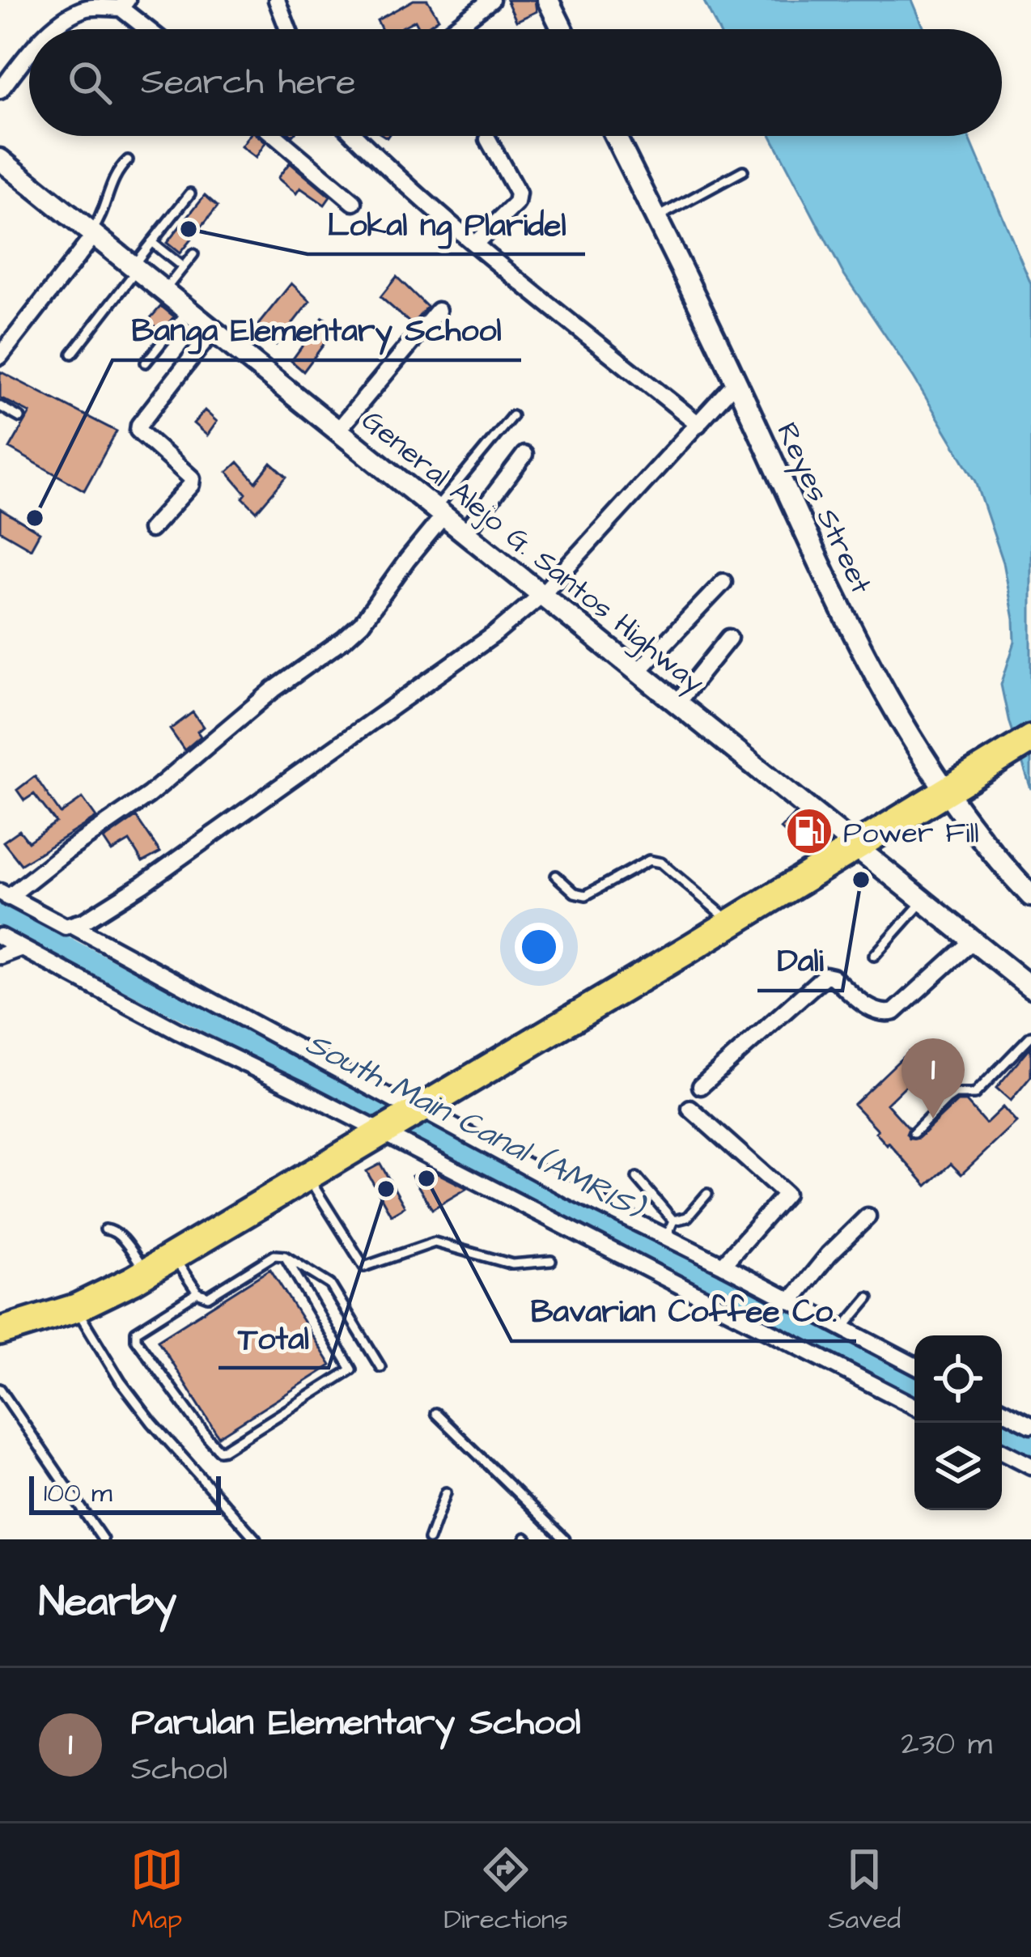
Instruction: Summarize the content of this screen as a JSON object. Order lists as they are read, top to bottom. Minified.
{"streets":{"main road":["Reyes Street","General Alejo G. Santos Highway"]},"water":["South Main Canal (AMRIS)"],"places":{"other":["Lokal ng Plaridel","Banga Elementary School","Dali","Bavarian Coffee Co.","Total"],"fuel station":["Power Fill"]},"scale_bar":"100 m","page":{"search":"Search here","pins":"1","scale":"100 m","heading":"Nearby","list":[{"mark":"1","name":"Parulan Elementary School","note":"School","value":"230 m"}],"nav":["Map","Directions","Saved"]}}
